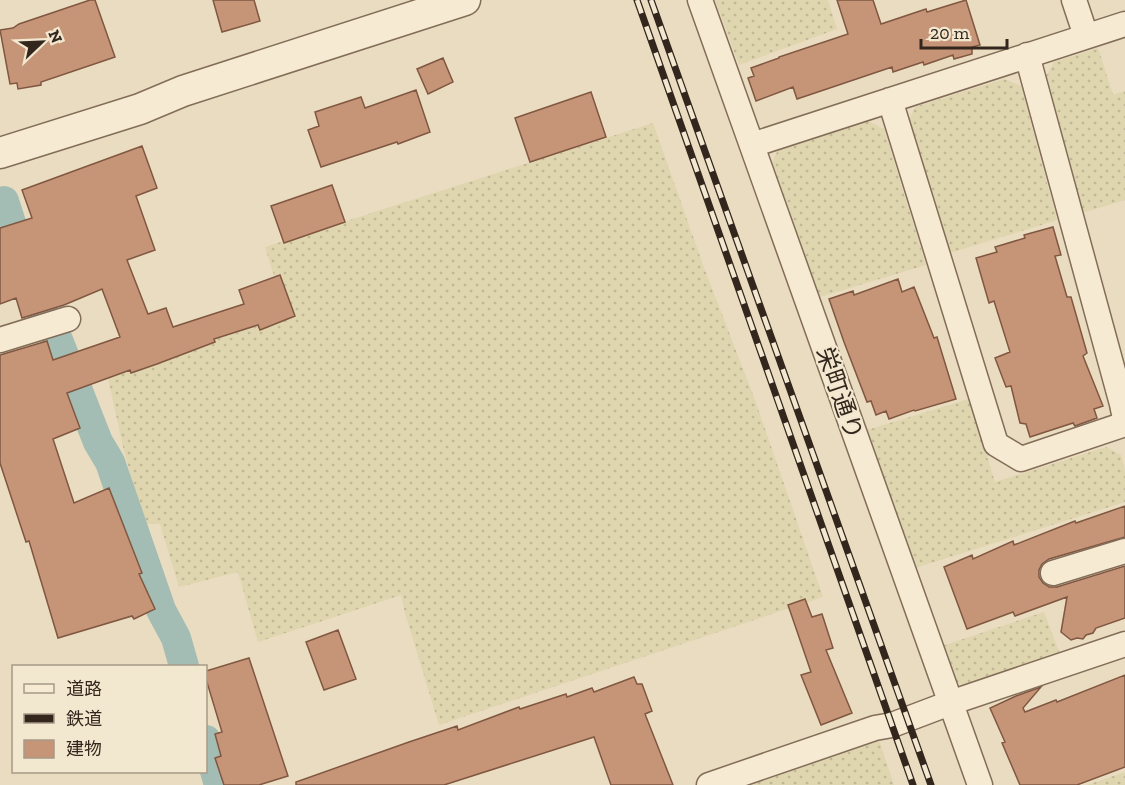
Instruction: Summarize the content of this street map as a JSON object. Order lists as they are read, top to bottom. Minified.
{"streets":{"street":["栄町通り"]},"legend":["道路","鉄道","建物"],"scale_bar":"20 m","north":"top right"}
